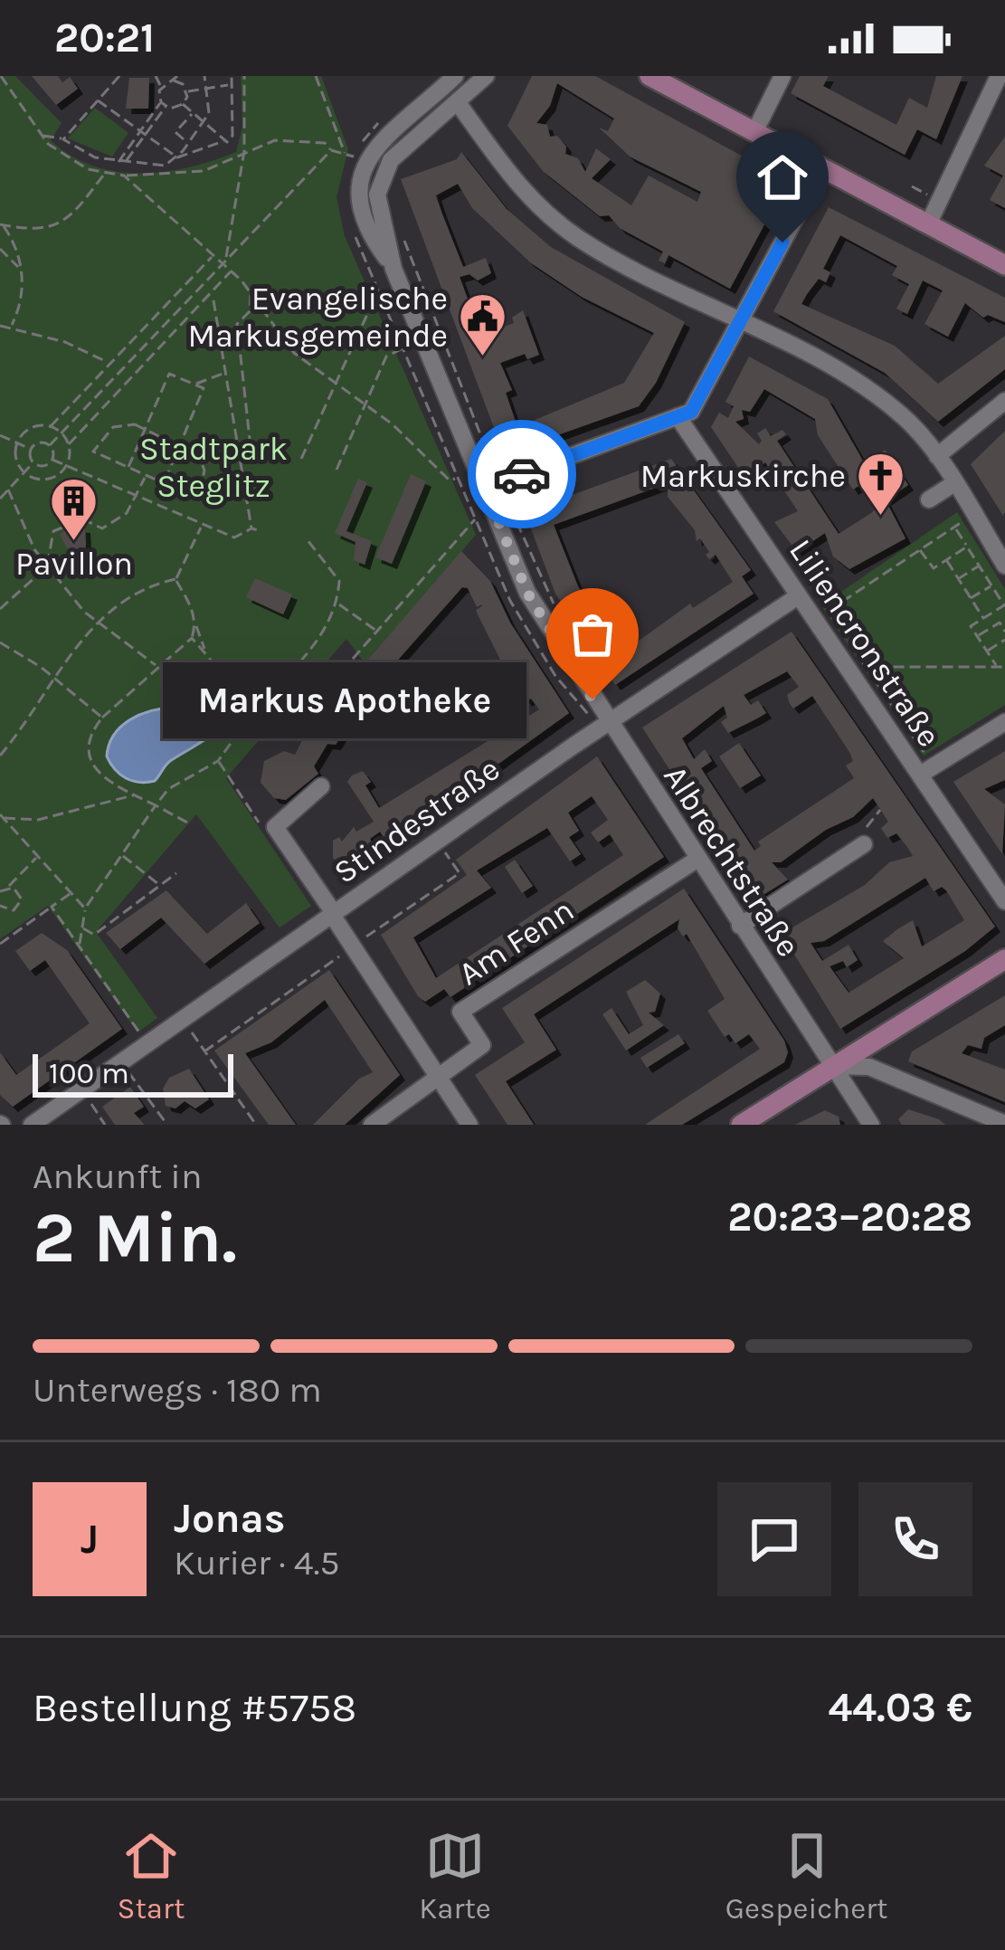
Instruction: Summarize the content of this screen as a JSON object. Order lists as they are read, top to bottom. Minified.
{"streets":{"street":["Liliencronstraße","Stindestraße","Albrechtstraße","Am Fenn"]},"crossings":[["Liliencronstraße","Stindestraße"],["Stindestraße","Albrechtstraße"],["Albrechtstraße","Am Fenn"]],"parks":["Stadtpark Steglitz"],"places":{"public building":["Evangelische Markusgemeinde"],"church":["Markuskirche"],"building":["Pavillon"],"other":["Markus Apotheke"]},"scale_bar":"100 m","page":{"status":"20:21","bubble":"Markus Apotheke","scale":"100 m","heading":["2 Min.","Ankunft in","20:23–20:28"],"panel":["Jonas","Kurier · 4.5","Bestellung #5758","44.03 €"],"bar":"Unterwegs · 180 m","round":"J","tabs":["Start","Karte","Gespeichert"]}}
